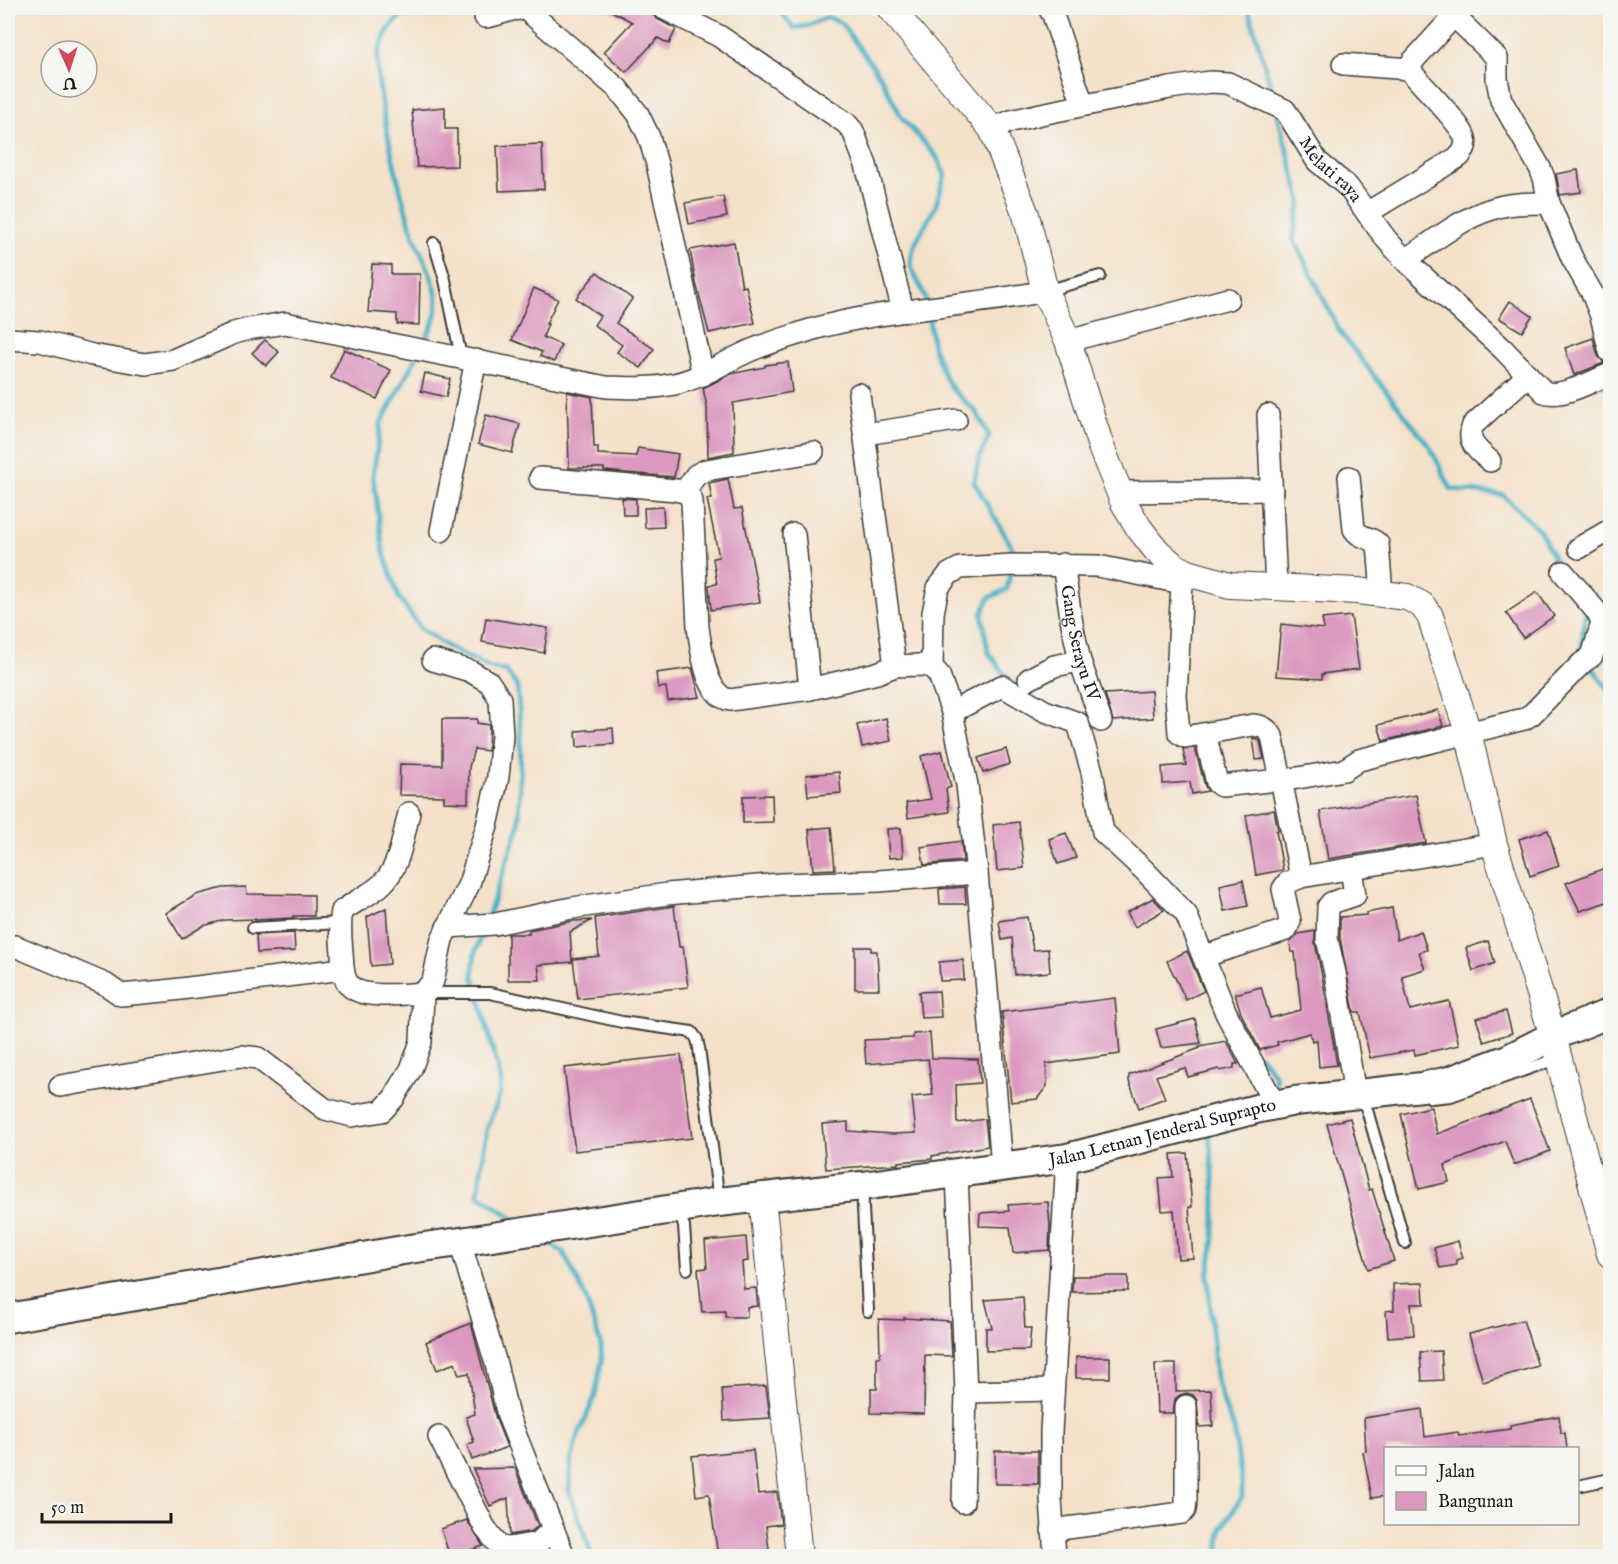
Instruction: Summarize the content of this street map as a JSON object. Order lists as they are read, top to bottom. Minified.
{"streets":{"main road":["Jalan Letnan Jenderal Suprapto"],"street":["Melati raya","Gang Serayu IV"]},"legend":["Jalan","Bangunan"],"scale_bar":"50 m","north":"bottom"}
